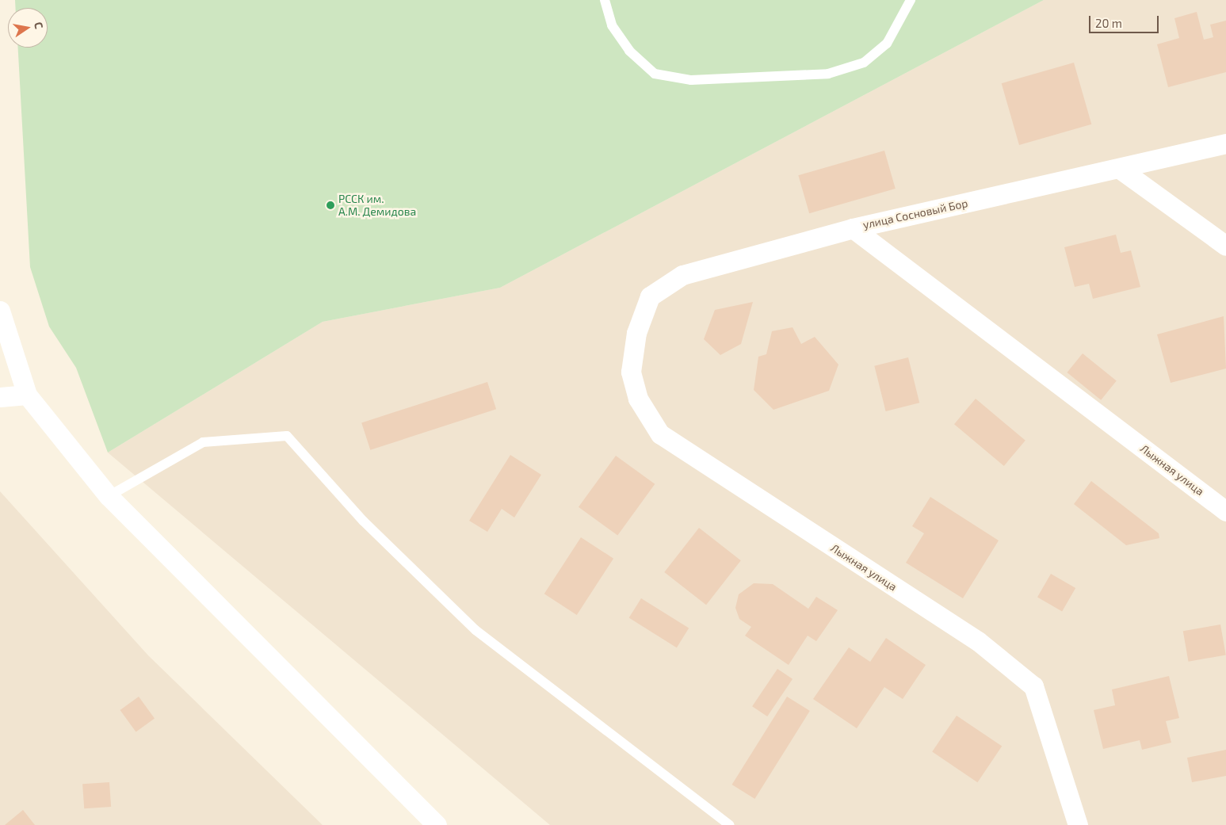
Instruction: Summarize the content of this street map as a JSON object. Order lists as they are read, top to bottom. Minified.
{"streets":{"street":["улица Сосновый Бор","Лыжная улица"]},"crossings":[["улица Сосновый Бор","Лыжная улица"]],"places":["РССК им. А.М. Демидова"],"scale_bar":"20 m","north":"right"}
